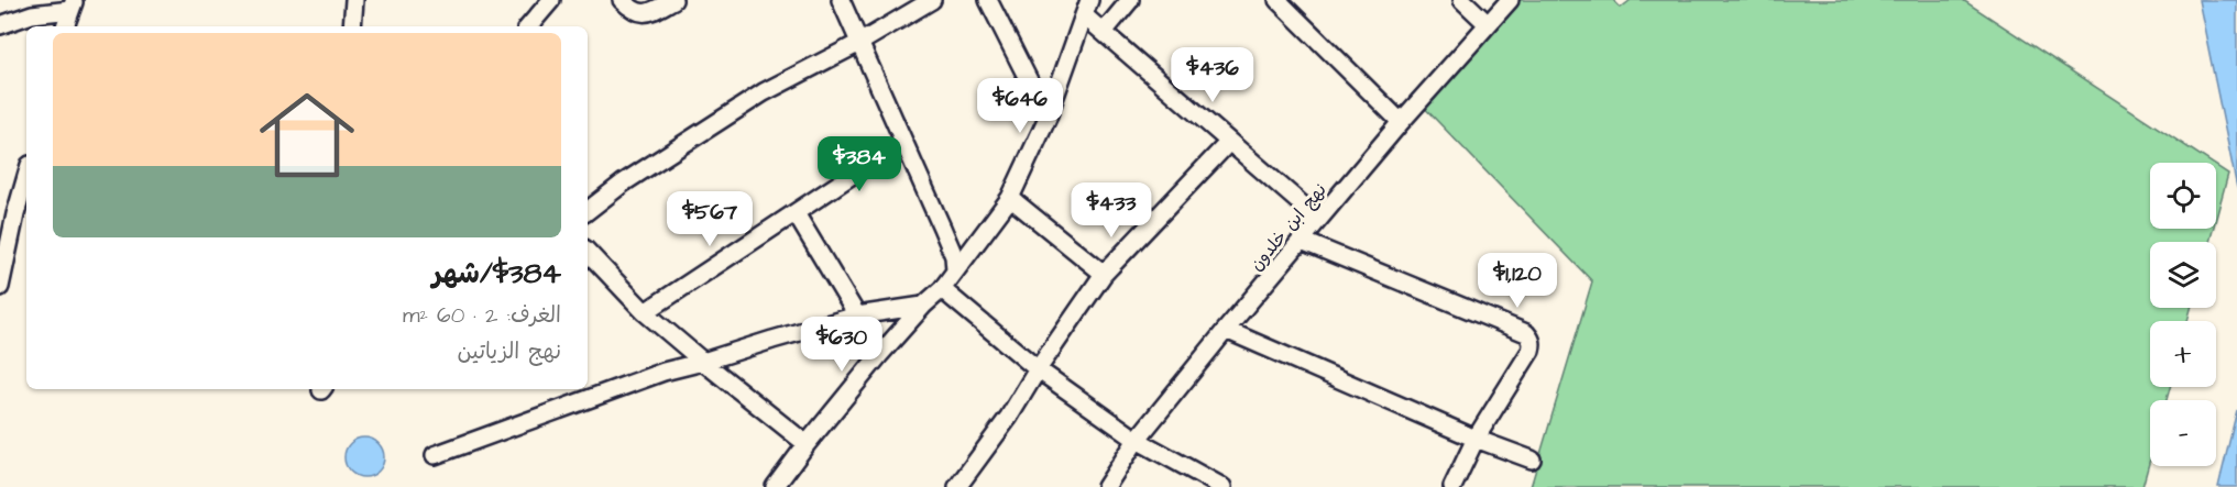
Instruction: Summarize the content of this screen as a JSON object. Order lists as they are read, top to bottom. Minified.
{"streets":{"street":["نهج ابن خلدون"]},"page":{"list":[{"name":"$384/شهر","note":"الغرف: 2 · 60 m² · نهج الزياتين"}],"price":["$436","$646","$384","$433","$567","$1,120","$630"],"map_buttons":["+","−"]}}
